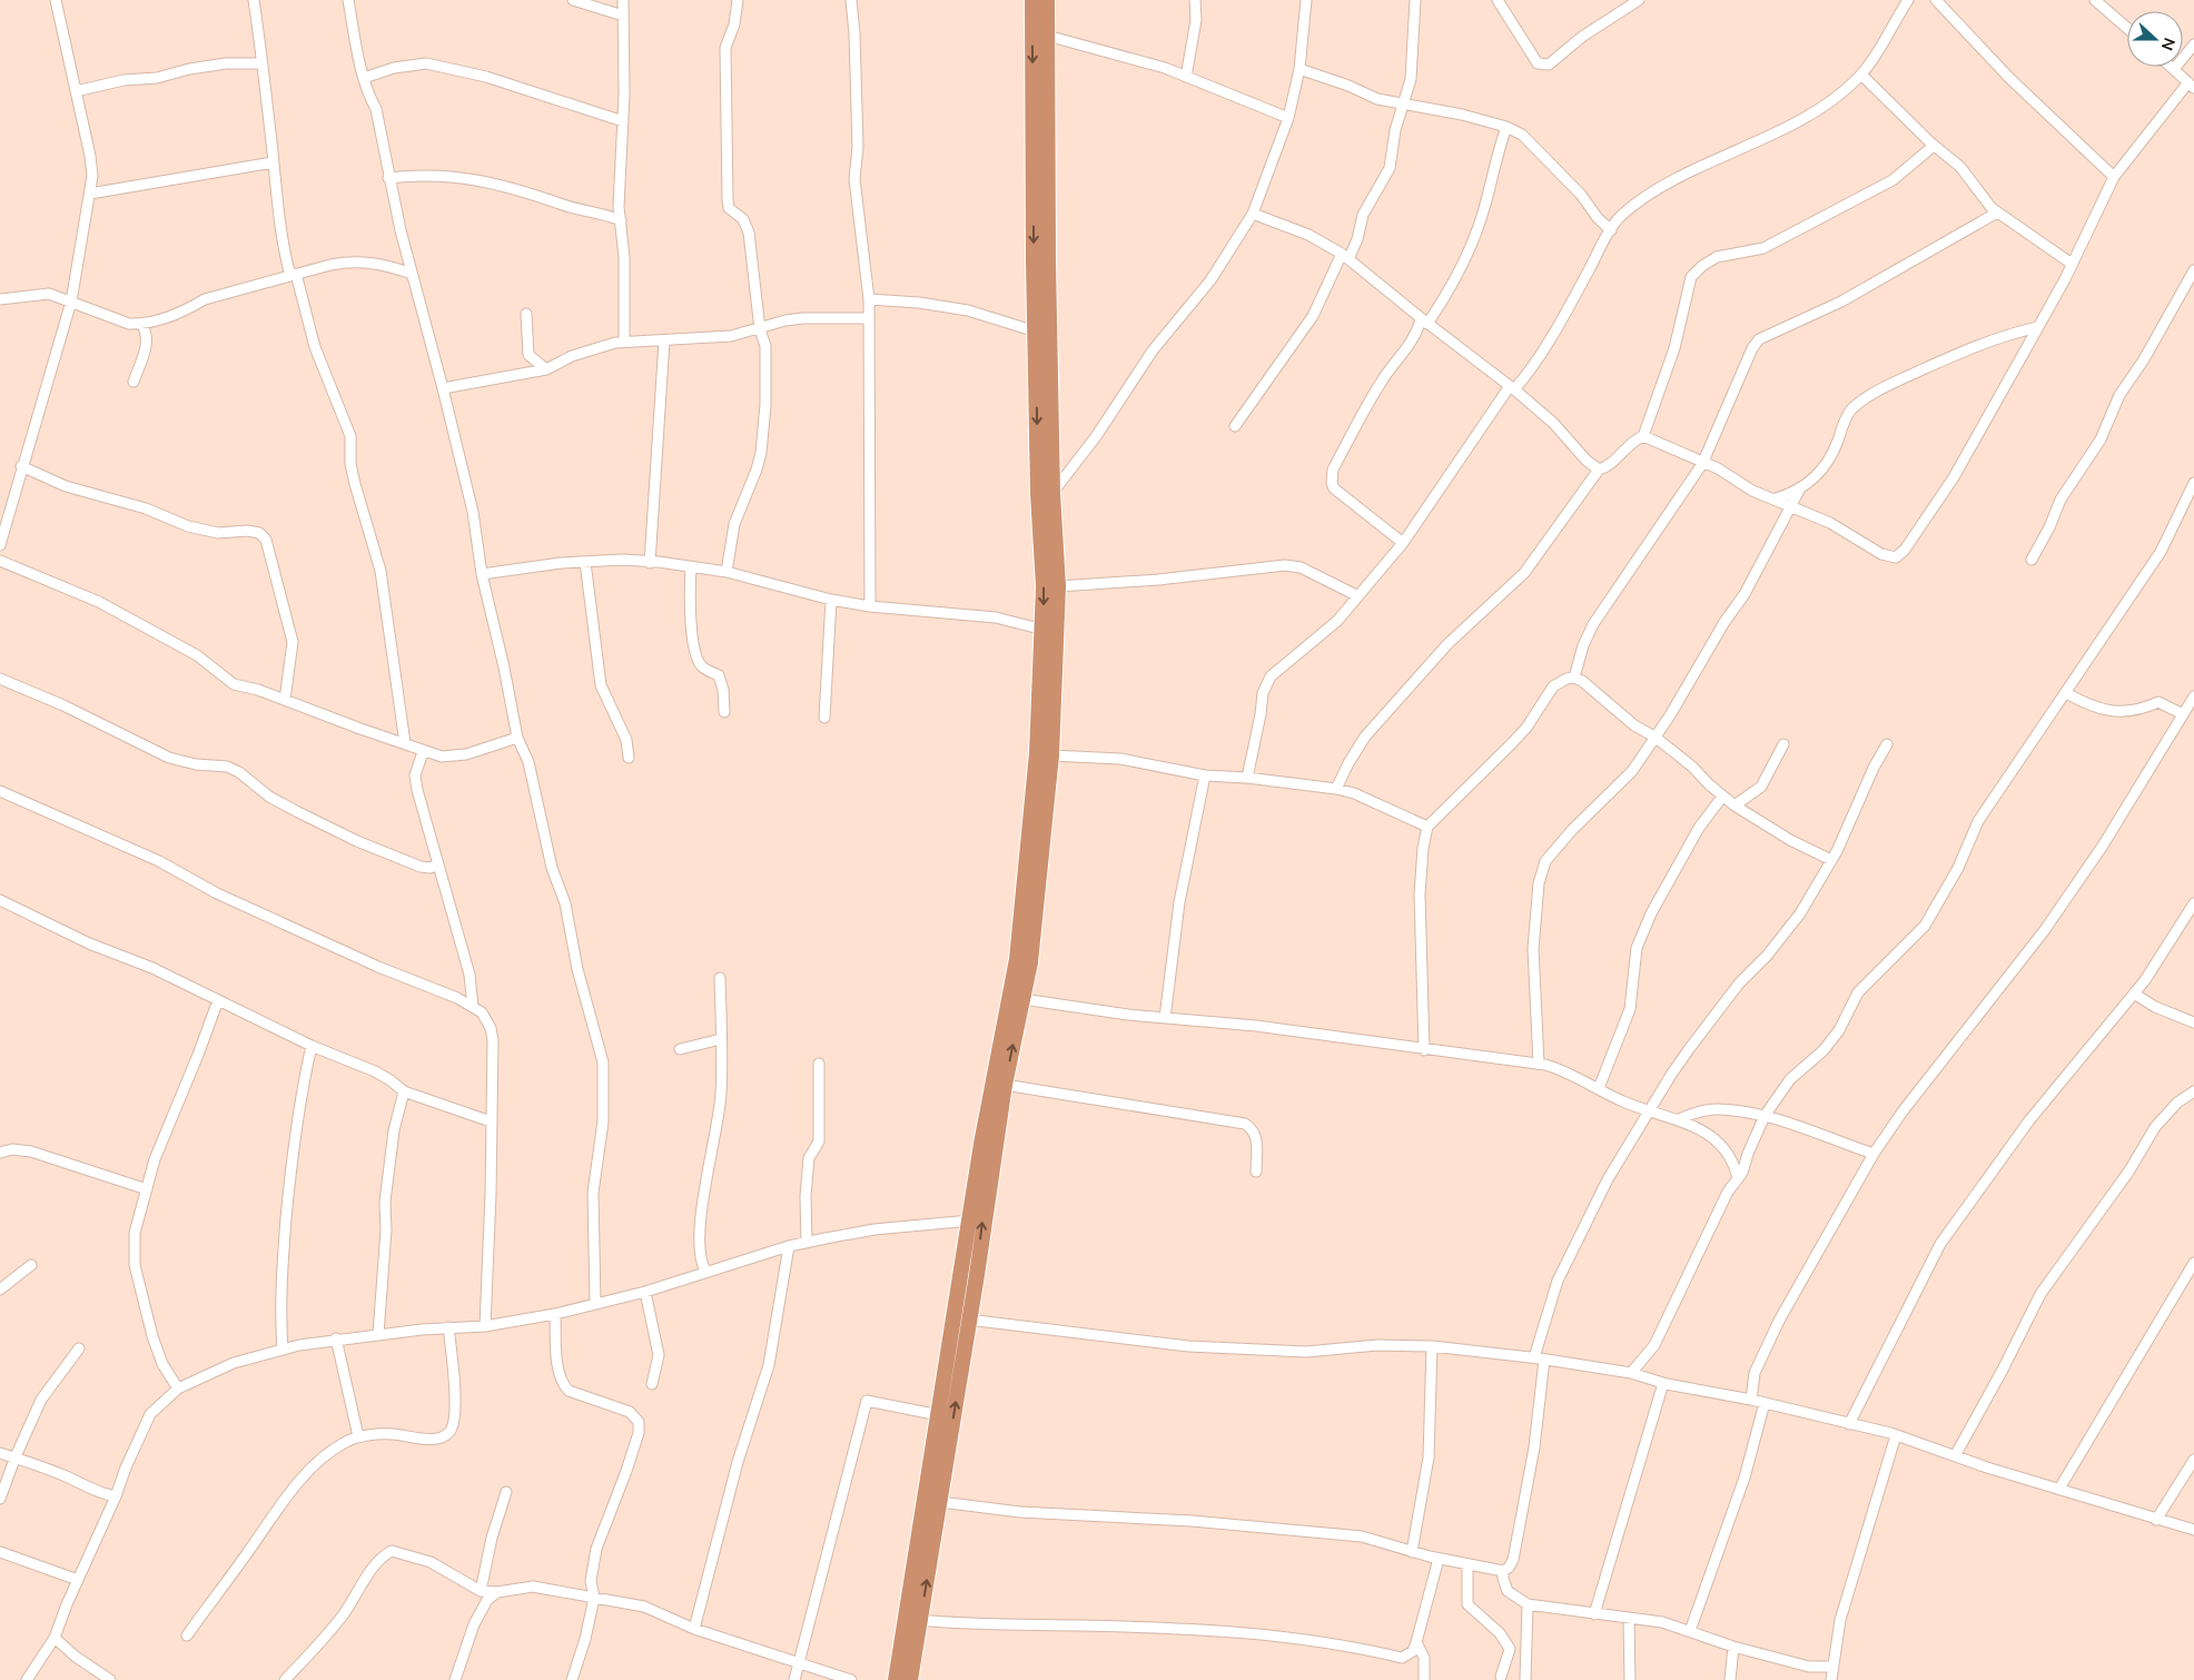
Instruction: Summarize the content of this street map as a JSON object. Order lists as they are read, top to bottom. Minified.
{"north":"right"}
